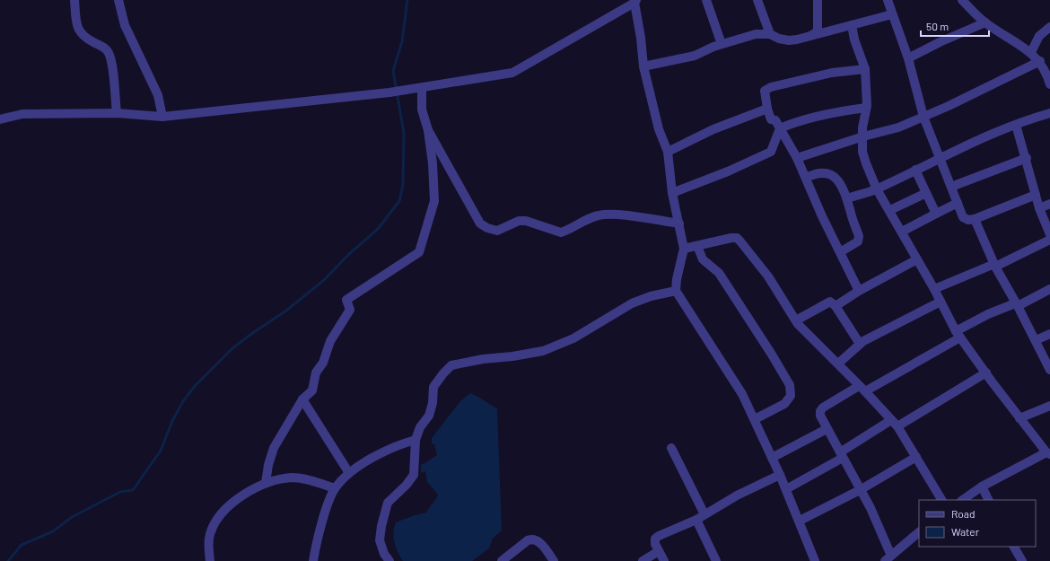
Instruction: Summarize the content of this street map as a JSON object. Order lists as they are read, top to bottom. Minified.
{"legend":["Road","Water"],"scale_bar":"50 m"}
